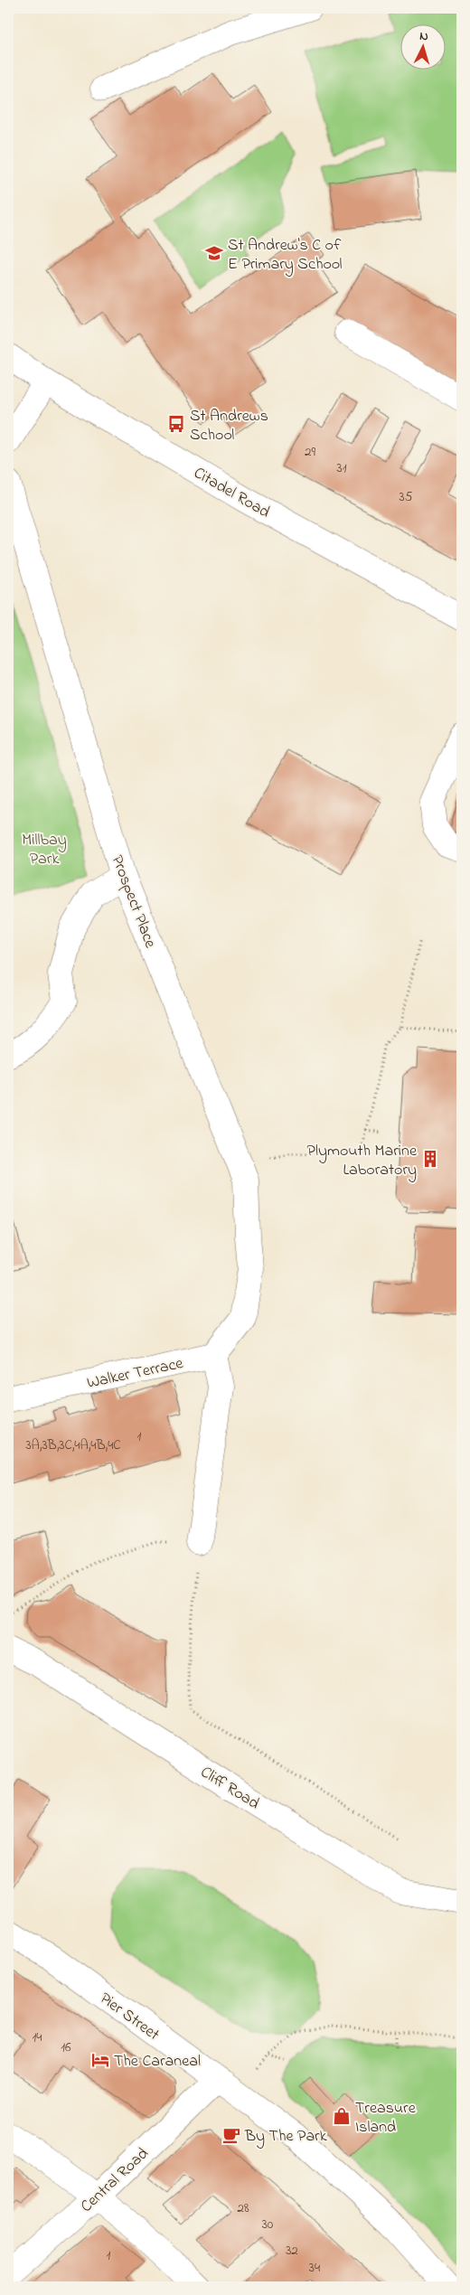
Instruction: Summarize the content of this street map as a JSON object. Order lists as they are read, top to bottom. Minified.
{"streets":{"street":["Citadel Road","Prospect Place","Walker Terrace","Cliff Road","Pier Street","Central Road"]},"crossings":[["Prospect Place","Walker Terrace"],["Pier Street","Central Road"]],"parks":["Millbay Park"],"places":{"school or university":["St Andrew's C of E Primary School"],"bus stop":["St Andrews School"],"building":["Plymouth Marine Laboratory"],"hotel":["The Caraneal"],"shop":["Treasure Island"],"cafe":["By The Park"]},"house_numbers":["29","31","35","1","3A,3B,3C,4A,4B,4C","14","16","28","30","32","1","34"],"north":"top"}
